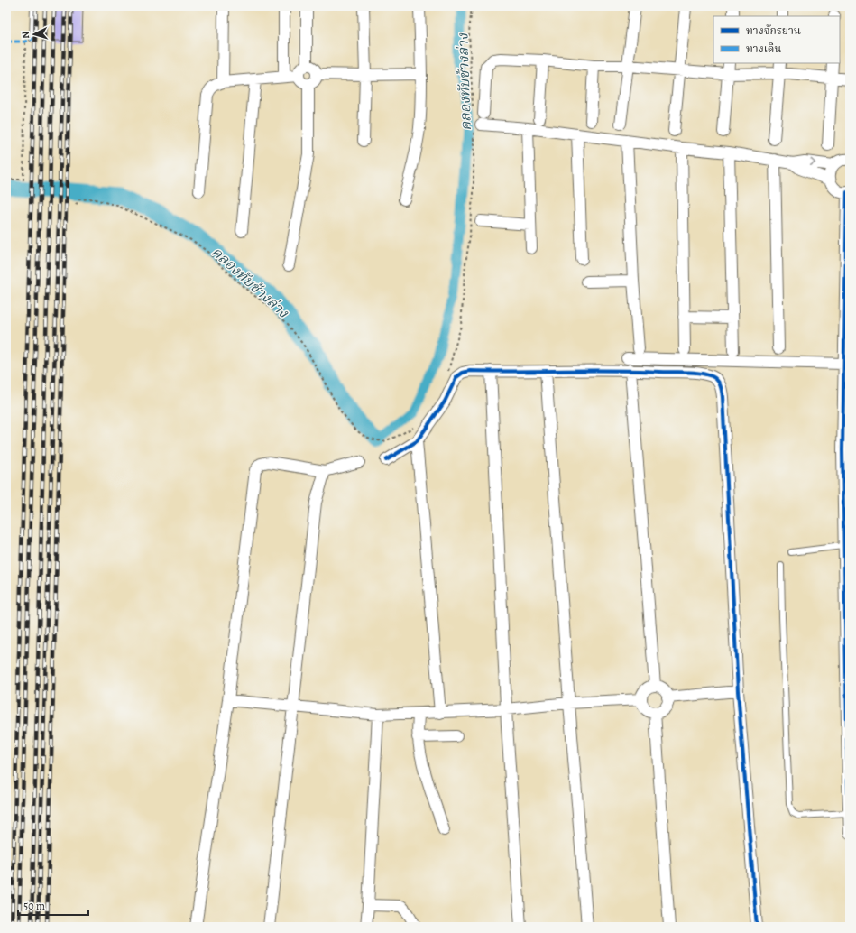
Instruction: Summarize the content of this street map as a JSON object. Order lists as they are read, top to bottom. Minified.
{"water":["คลองทับช้างล่าง"],"legend":["ทางจักรยาน","ทางเดิน"],"scale_bar":"50 m","north":"left"}
